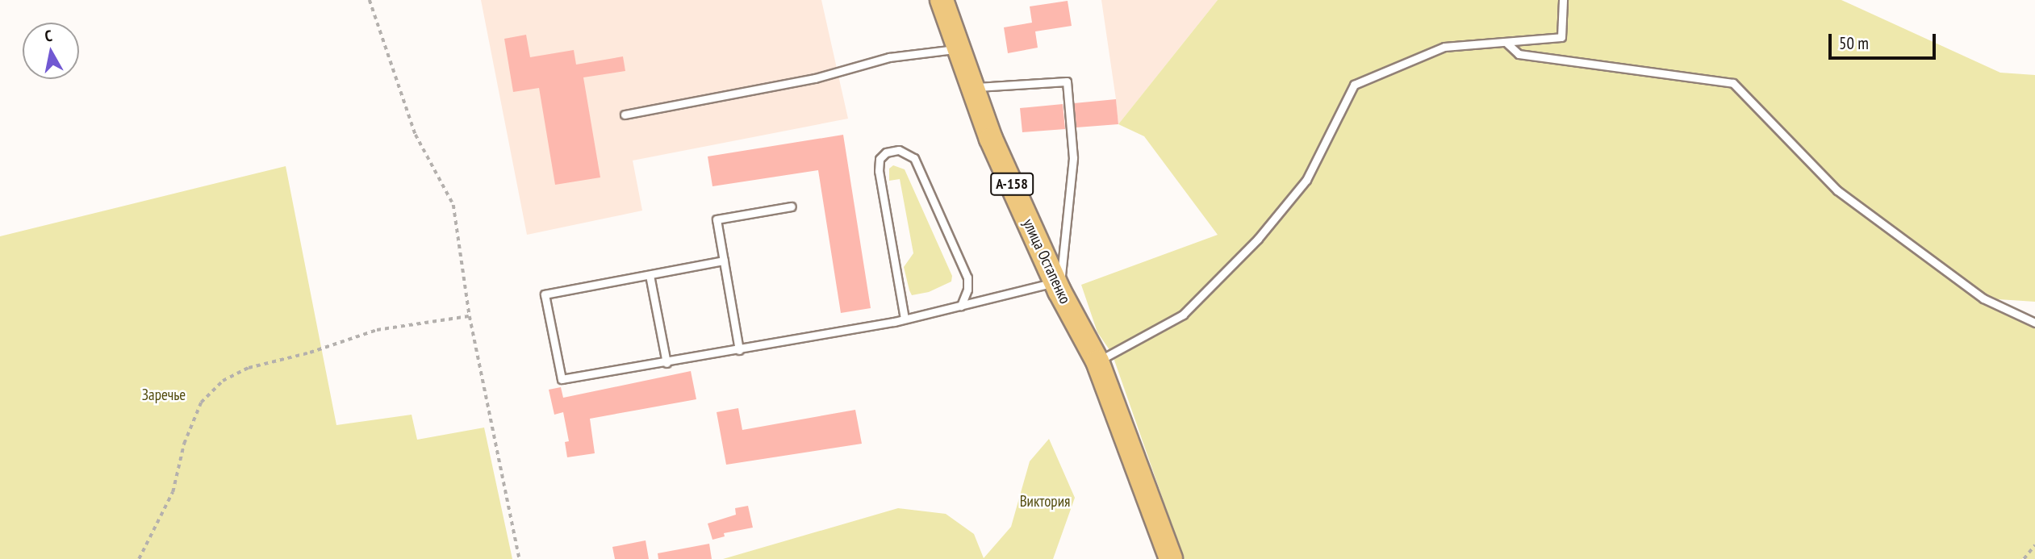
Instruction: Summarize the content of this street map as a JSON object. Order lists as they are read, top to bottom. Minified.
{"streets":{"main road":["А-158","улица Остапенко"]},"crossings":[["А-158","улица Остапенко"]],"parks":["Заречье","Виктория"],"scale_bar":"50 m","north":"top"}
